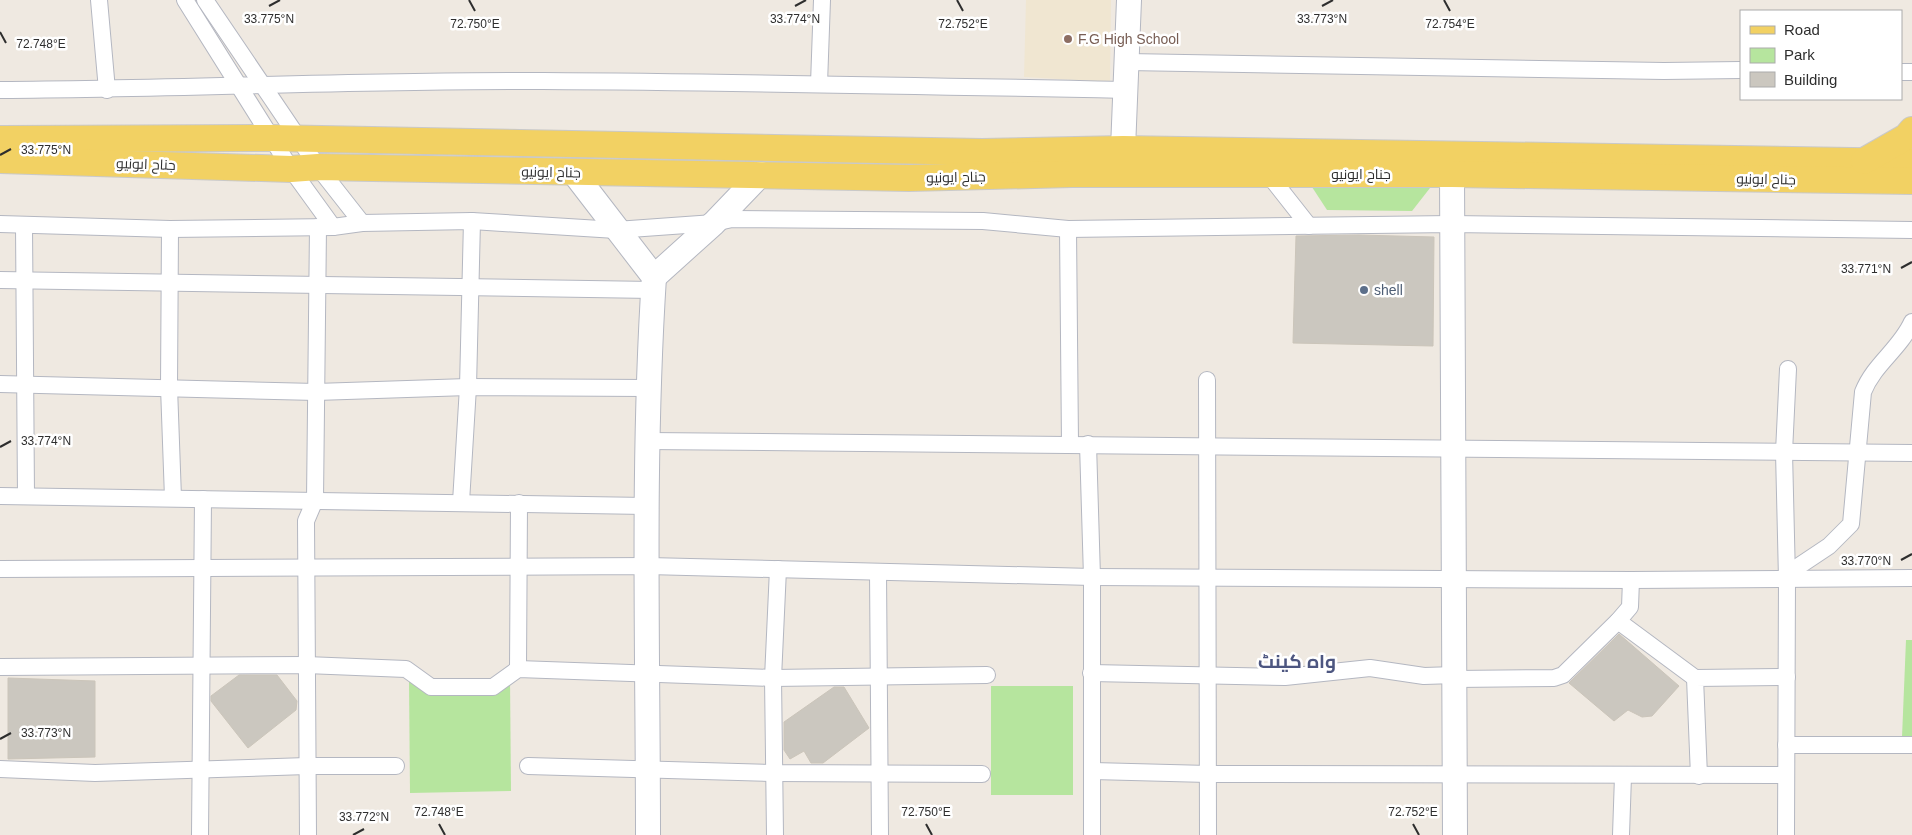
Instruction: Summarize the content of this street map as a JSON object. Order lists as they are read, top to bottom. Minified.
{"streets":{"main road":["جناح ایونیو"]},"districts":["واہ کینٹ"],"places":["F.G High School","shell"],"legend":["Road","Park","Building"],"coordinates":["33.775°N","33.774°N","33.773°N","72.750°E","72.752°E","72.754°E","72.748°E","33.771°N","33.770°N","33.772°N"]}
